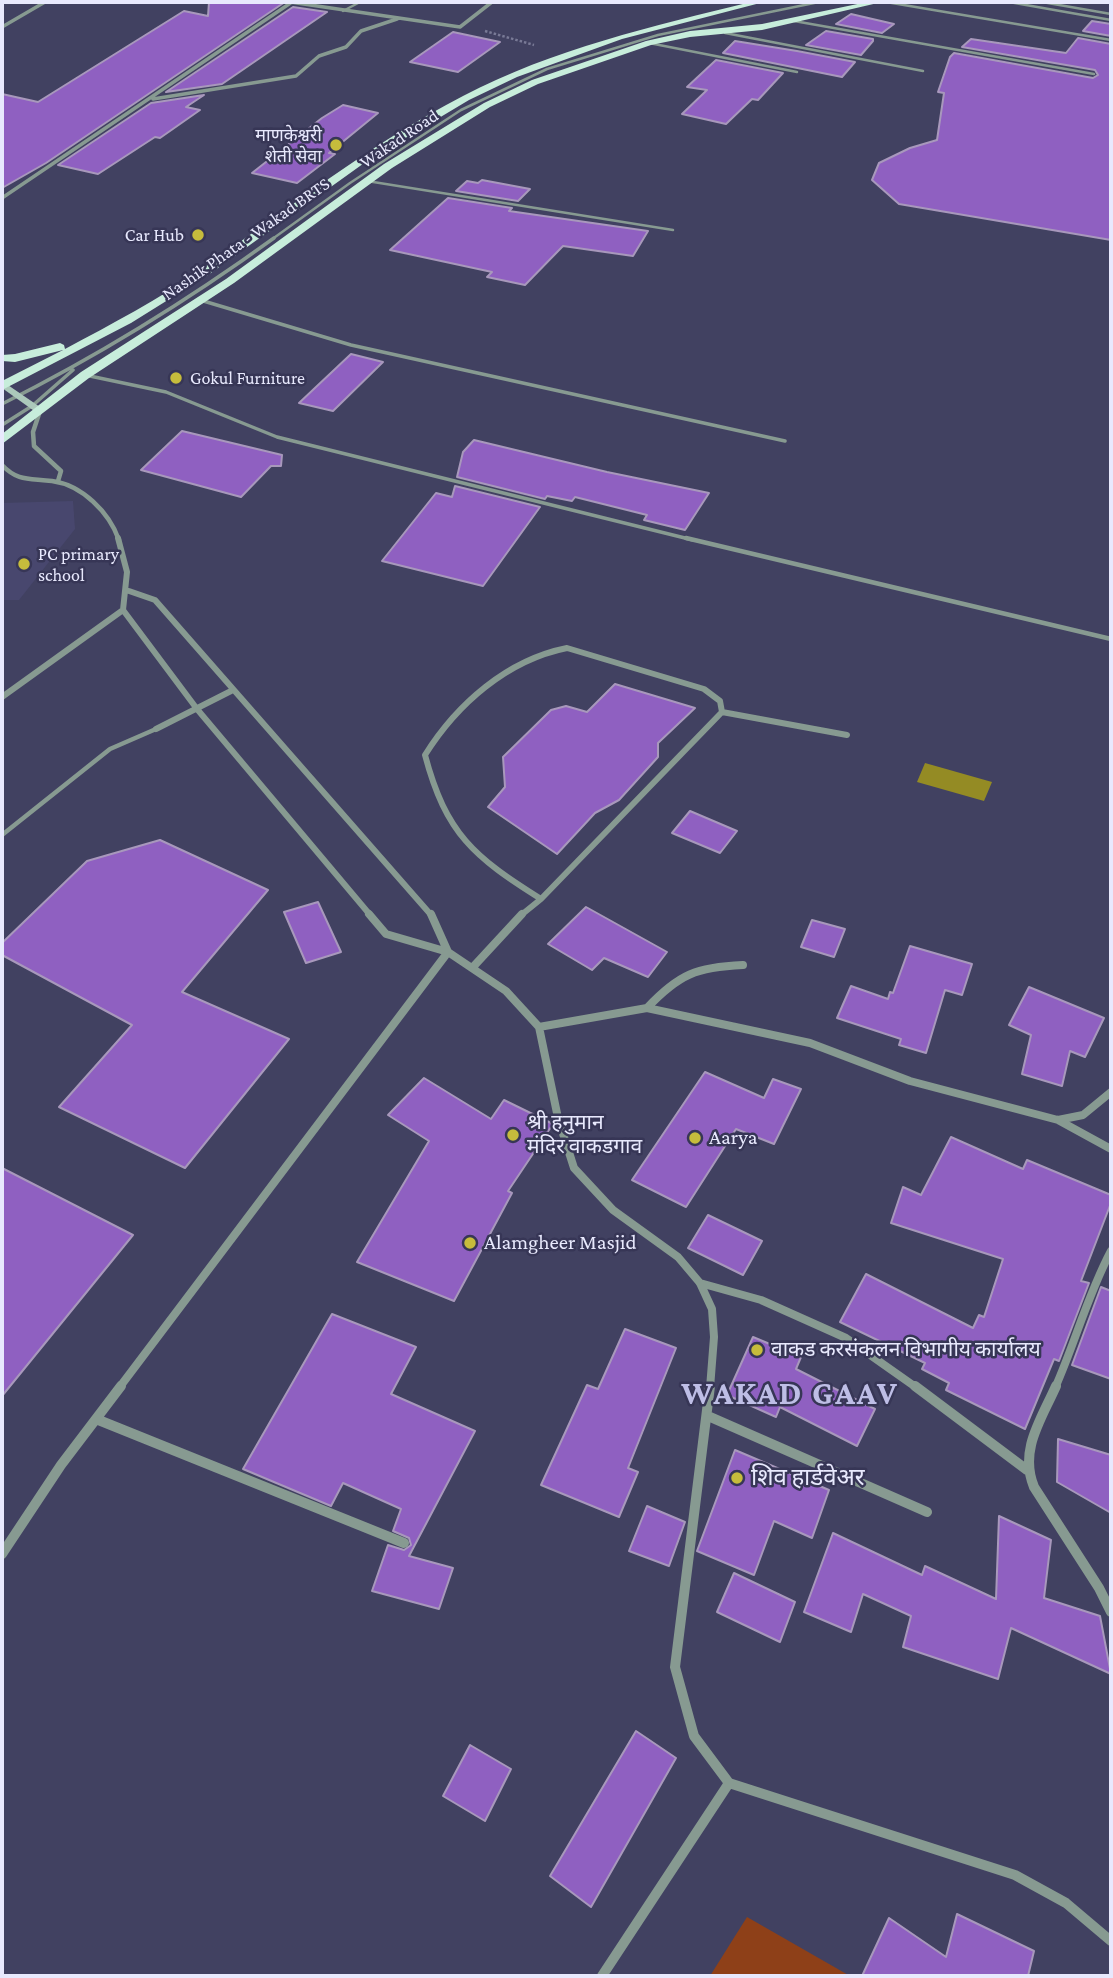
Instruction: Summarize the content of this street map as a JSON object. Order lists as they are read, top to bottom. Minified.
{"streets":{"main road":["Wakad Road"],"lane":["Nashik Phata - Wakad BRTS"]},"crossings":[["Wakad Road","Nashik Phata - Wakad BRTS"]],"districts":["WAKAD GAAV"],"places":["माणकेश्वरी शेती सेवा","Car Hub","Gokul Furniture","PC primary school","श्री हनुमान मंदिर वाकडगाव","Aarya","Alamgheer Masjid","वाकड करसंकलन विभागीय कार्यालय","शिव हार्डवेअर"]}
